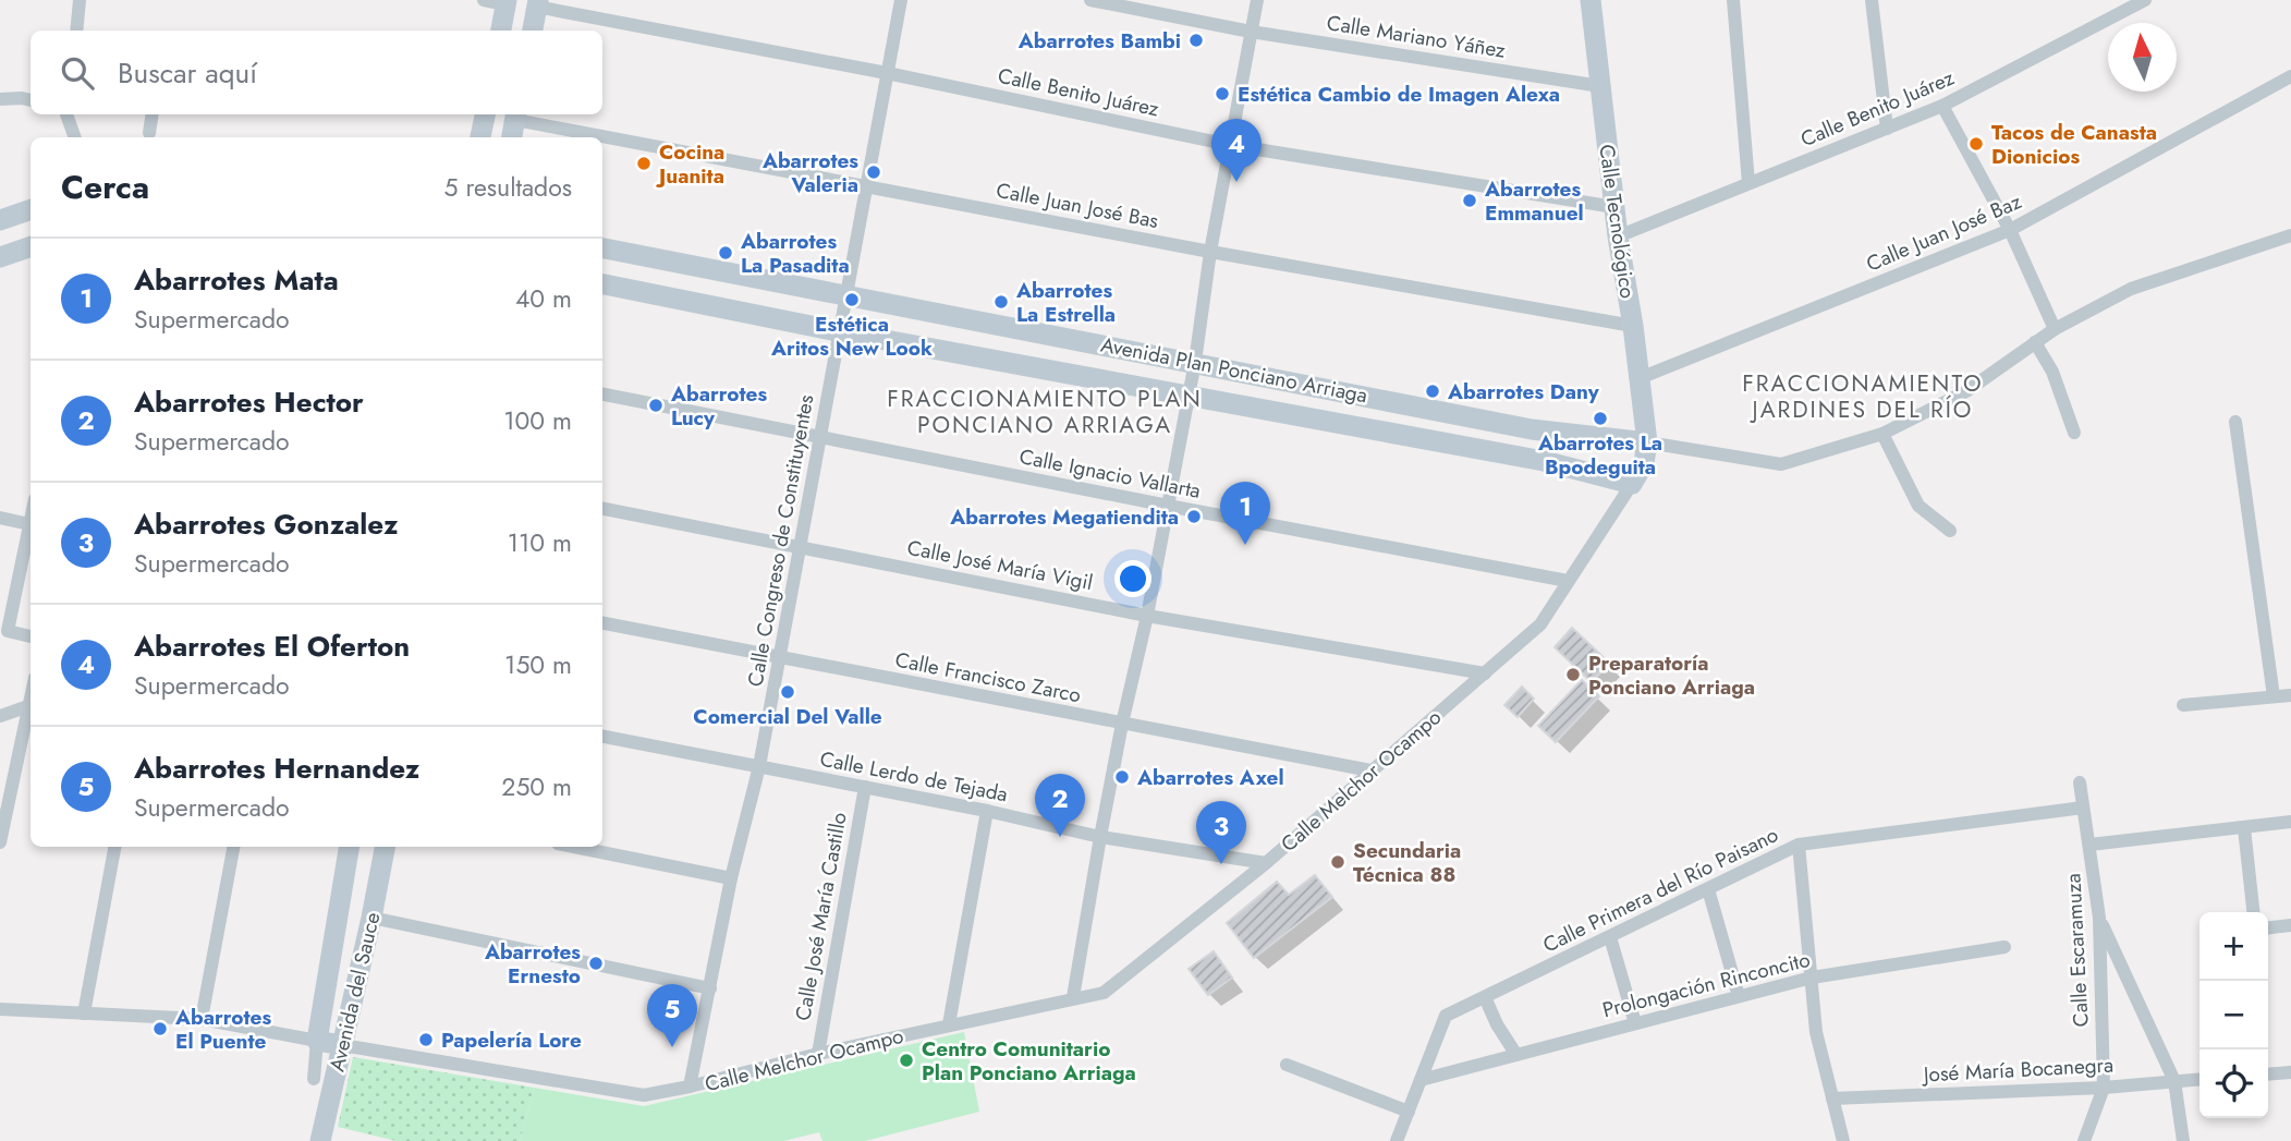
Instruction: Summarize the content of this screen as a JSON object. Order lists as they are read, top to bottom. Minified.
{"streets":{"street":["Calle Mariano Yáñez","Calle Benito Juárez","Calle Juan José Bas","Calle Tecnológico","Calle Juan José Baz","Avenida Plan Ponciano Arriaga","Calle Ignacio Vallarta","Calle Congreso de Constituyentes","Calle José María Vigil","Calle Francisco Zarco","Calle Lerdo de Tejada","Calle Melchor Ocampo","Calle Primera del Río Paisano","Calle José María Castillo","Calle Escaramuza","Prolongación Rinconcito","Avenida del Sauce","José María Bocanegra"]},"crossings":[["Calle Mariano Yáñez","Calle Tecnológico"],["Calle Benito Juárez","Calle Tecnológico"],["Calle Benito Juárez","Calle Congreso de Constituyentes"],["Calle Juan José Bas","Calle Tecnológico"],["Calle Juan José Bas","Calle Congreso de Constituyentes"],["Calle Tecnológico","Calle Juan José Baz"],["Calle Tecnológico","Avenida Plan Ponciano Arriaga"],["Calle Tecnológico","Calle Melchor Ocampo"],["Avenida Plan Ponciano Arriaga","Calle Congreso de Constituyentes"],["Avenida Plan Ponciano Arriaga","Calle Melchor Ocampo"],["Calle Ignacio Vallarta","Calle Congreso de Constituyentes"],["Calle Ignacio Vallarta","Calle Melchor Ocampo"],["Calle Congreso de Constituyentes","Calle José María Vigil"],["Calle Congreso de Constituyentes","Calle Francisco Zarco"],["Calle Congreso de Constituyentes","Calle Lerdo de Tejada"],["Calle Congreso de Constituyentes","Calle Melchor Ocampo"],["Calle José María Vigil","Calle Melchor Ocampo"],["Calle Francisco Zarco","Calle Melchor Ocampo"],["Calle Lerdo de Tejada","Calle Melchor Ocampo"],["Calle Lerdo de Tejada","Calle José María Castillo"],["Calle Melchor Ocampo","Calle José María Castillo"],["Calle Melchor Ocampo","Avenida del Sauce"],["Calle Primera del Río Paisano","Calle Escaramuza"],["Calle Primera del Río Paisano","Prolongación Rinconcito"],["Calle Escaramuza","José María Bocanegra"]],"districts":["FRACCIONAMIENTO JARDINES DEL RÍO","FRACCIONAMIENTO PLAN PONCIANO ARRIAGA"],"places":["Abarrotes Bambi","Estética Cambio de Imagen Alexa","Tacos de Canasta Dionicios","Cocina Juanita","Abarrotes Valeria","Abarrotes Emmanuel","Abarrotes La Pasadita","Estética Aritos New Look","Abarrotes La Estrella","Abarrotes Dany","Abarrotes Lucy","Abarrotes La Bpodeguita","Abarrotes Megatiendita","Preparatoría Ponciano Arriaga","Comercial Del Valle","Abarrotes Axel","Secundaria Técnica 88","Abarrotes Ernesto","Abarrotes El Puente","Papelería Lore","Centro Comunitario Plan Ponciano Arriaga"],"north":"top","page":{"search":"Buscar aquí","pins":["4","1","2","3","5"],"heading":["Cerca","5 resultados"],"list":[{"mark":"1","name":"Abarrotes Mata","note":"Supermercado","value":"40 m"},{"mark":"2","name":"Abarrotes Hector","note":"Supermercado","value":"100 m"},{"mark":"3","name":"Abarrotes Gonzalez","note":"Supermercado","value":"110 m"},{"mark":"4","name":"Abarrotes El Oferton","note":"Supermercado","value":"150 m"},{"mark":"5","name":"Abarrotes Hernandez","note":"Supermercado","value":"250 m"}],"map_buttons":["+","−"]}}
